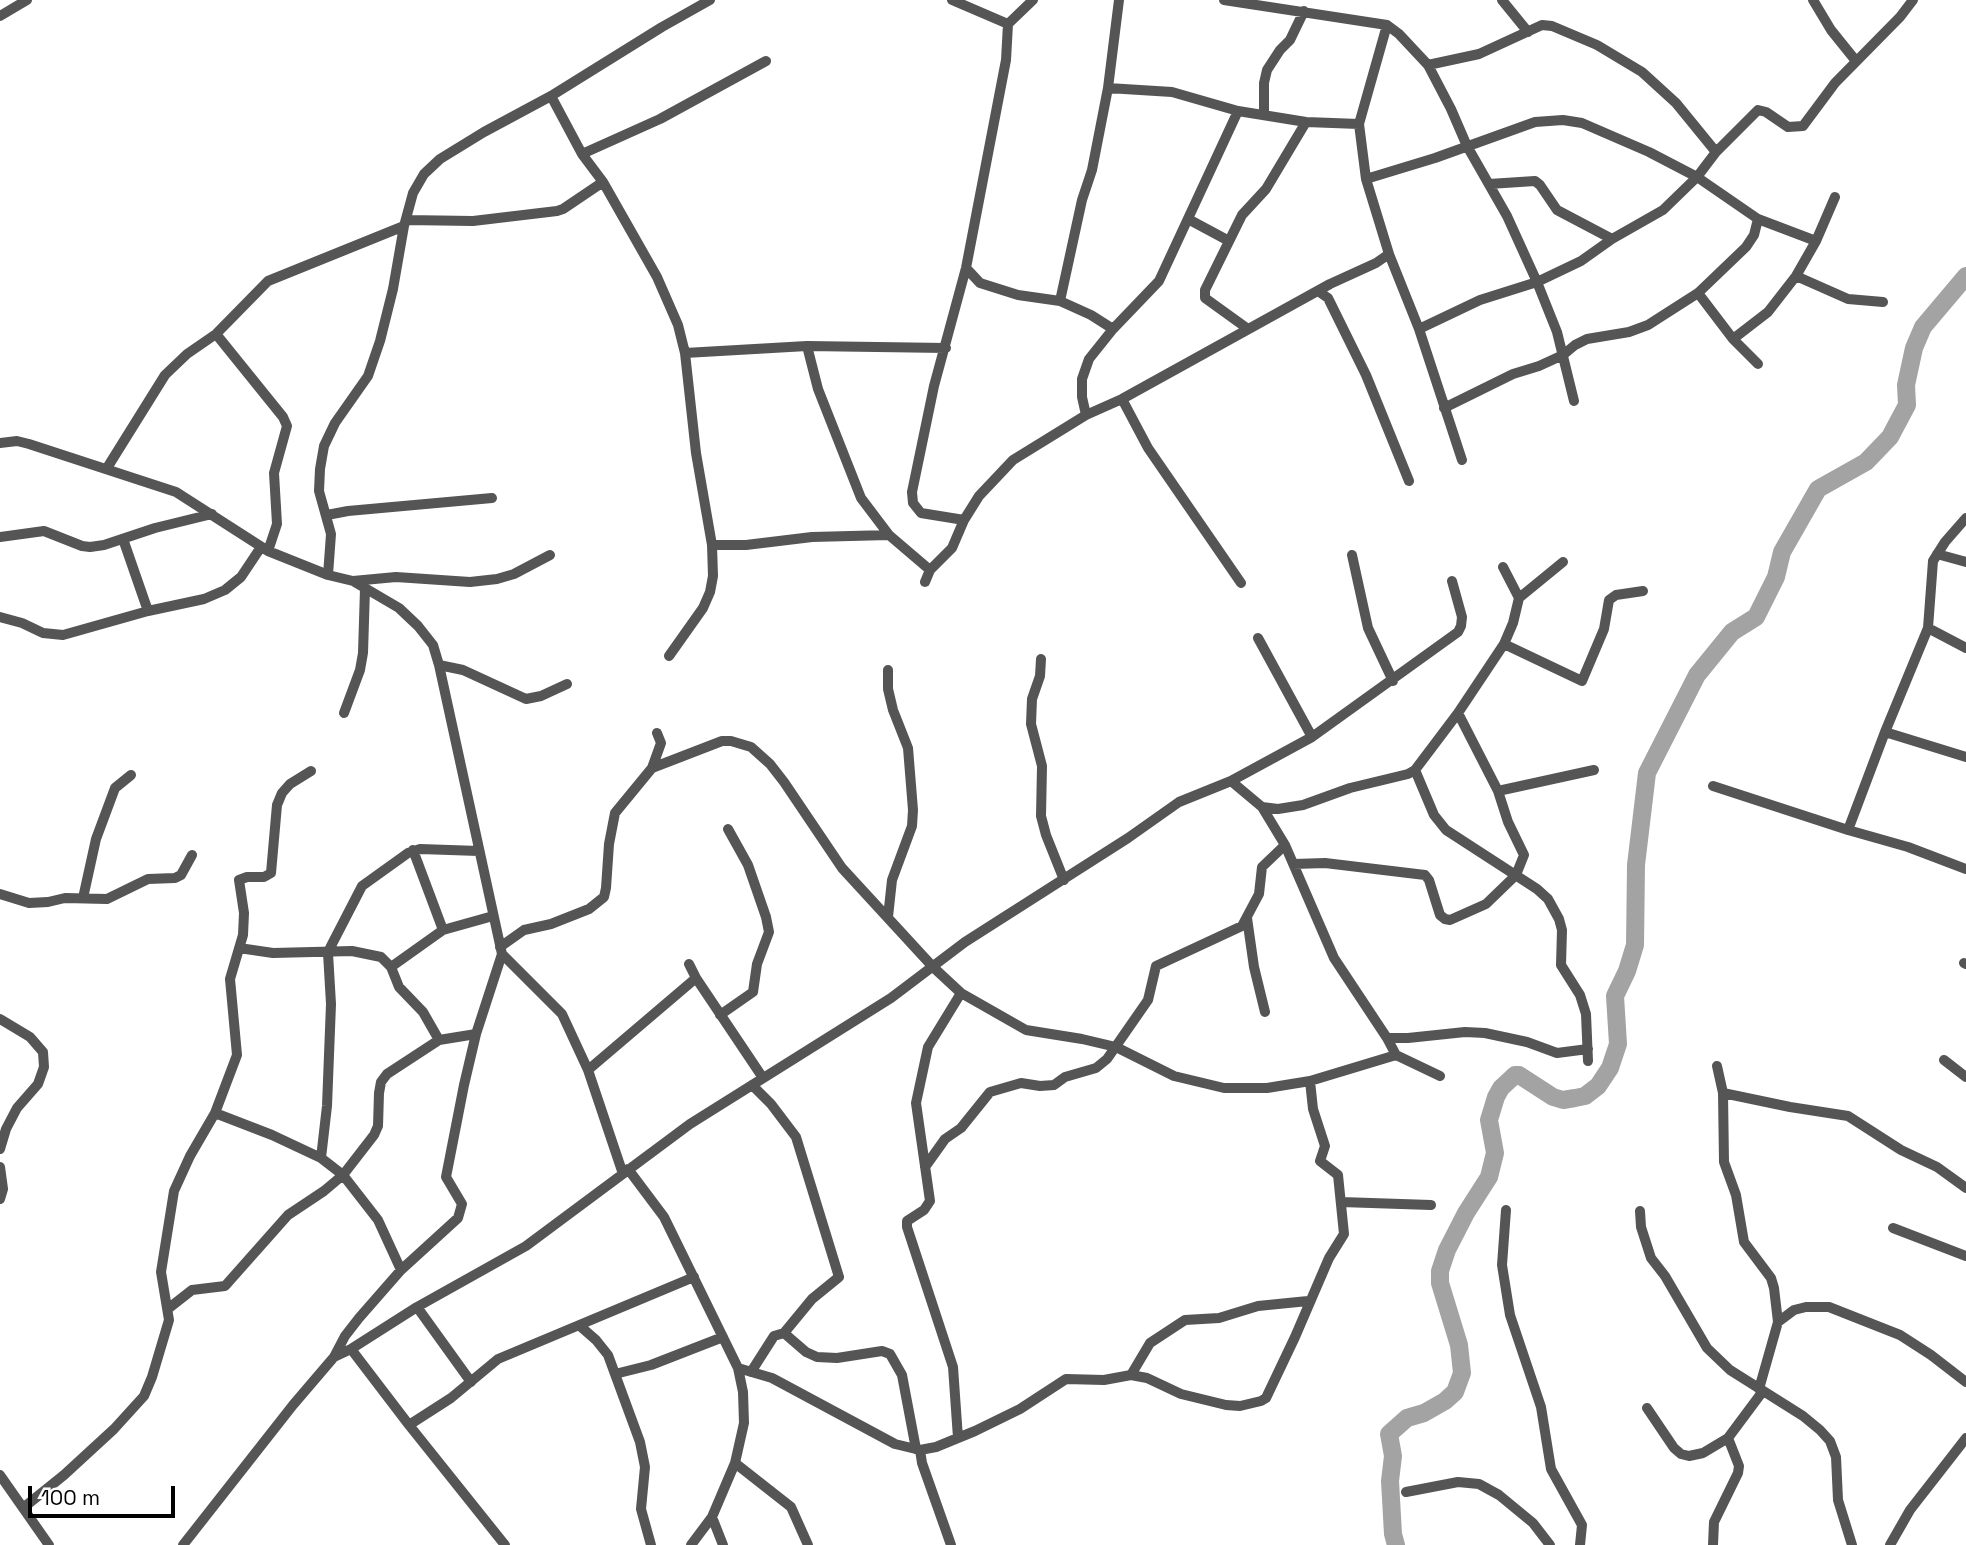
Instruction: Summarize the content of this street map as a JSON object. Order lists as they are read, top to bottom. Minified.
{"scale_bar":"100 m"}
